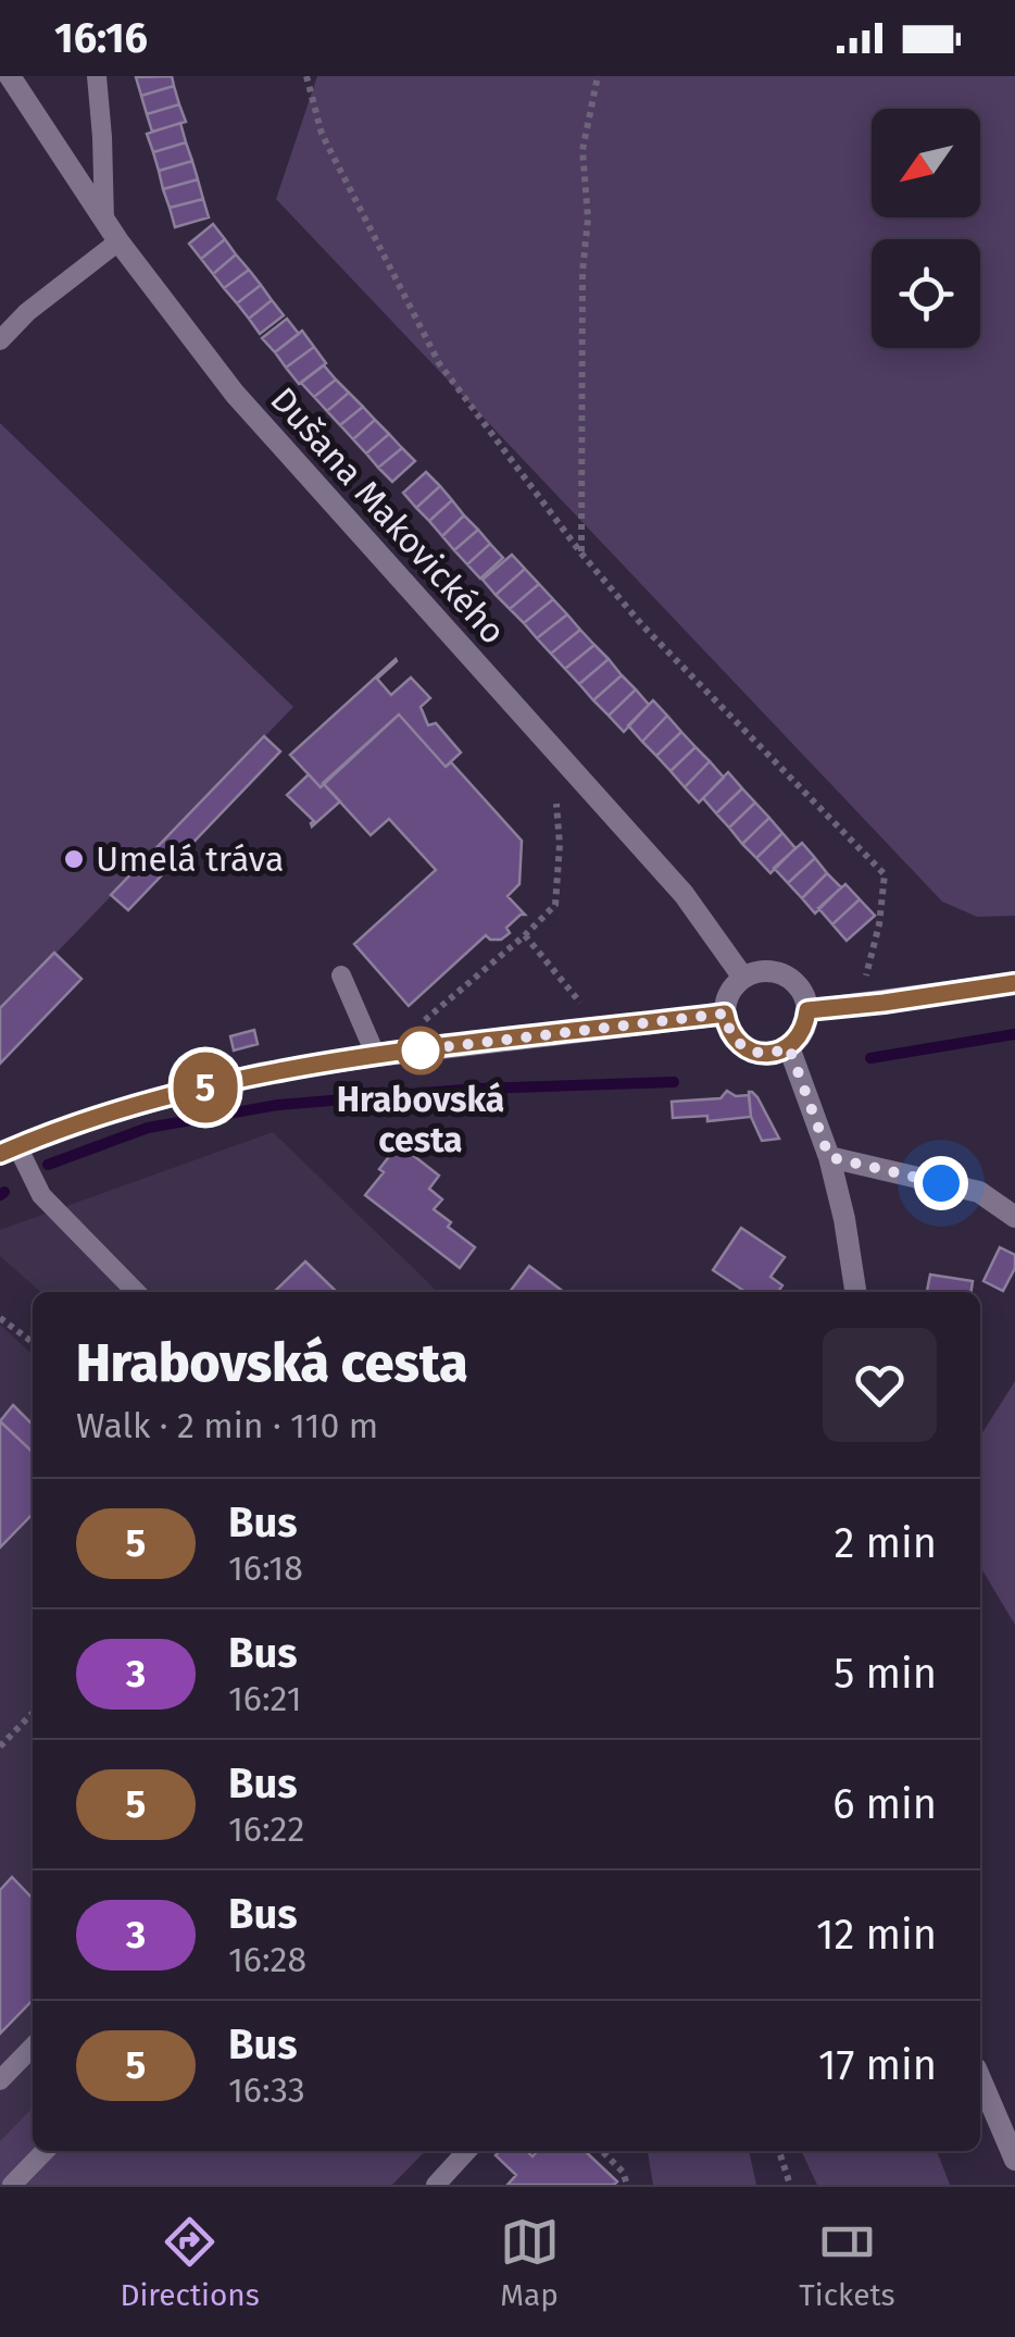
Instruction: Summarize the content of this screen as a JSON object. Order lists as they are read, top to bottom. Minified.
{"streets":{"street":["Dušana Makovického"]},"places":["Umelá tráva","Hrabovská cesta"],"lines":["bus line 5"],"north":"bottom left","page":{"status":"16:16","on_map":"5","heading":["Hrabovská cesta","Walk · 2 min · 110 m"],"list":[{"mark":"5","name":"Bus","note":"16:18","value":"2 min"},{"mark":"3","name":"Bus","note":"16:21","value":"5 min"},{"mark":"5","name":"Bus","note":"16:22","value":"6 min"},{"mark":"3","name":"Bus","note":"16:28","value":"12 min"},{"mark":"5","name":"Bus","note":"16:33","value":"17 min"}],"tabs":["Directions","Map","Tickets"]}}
